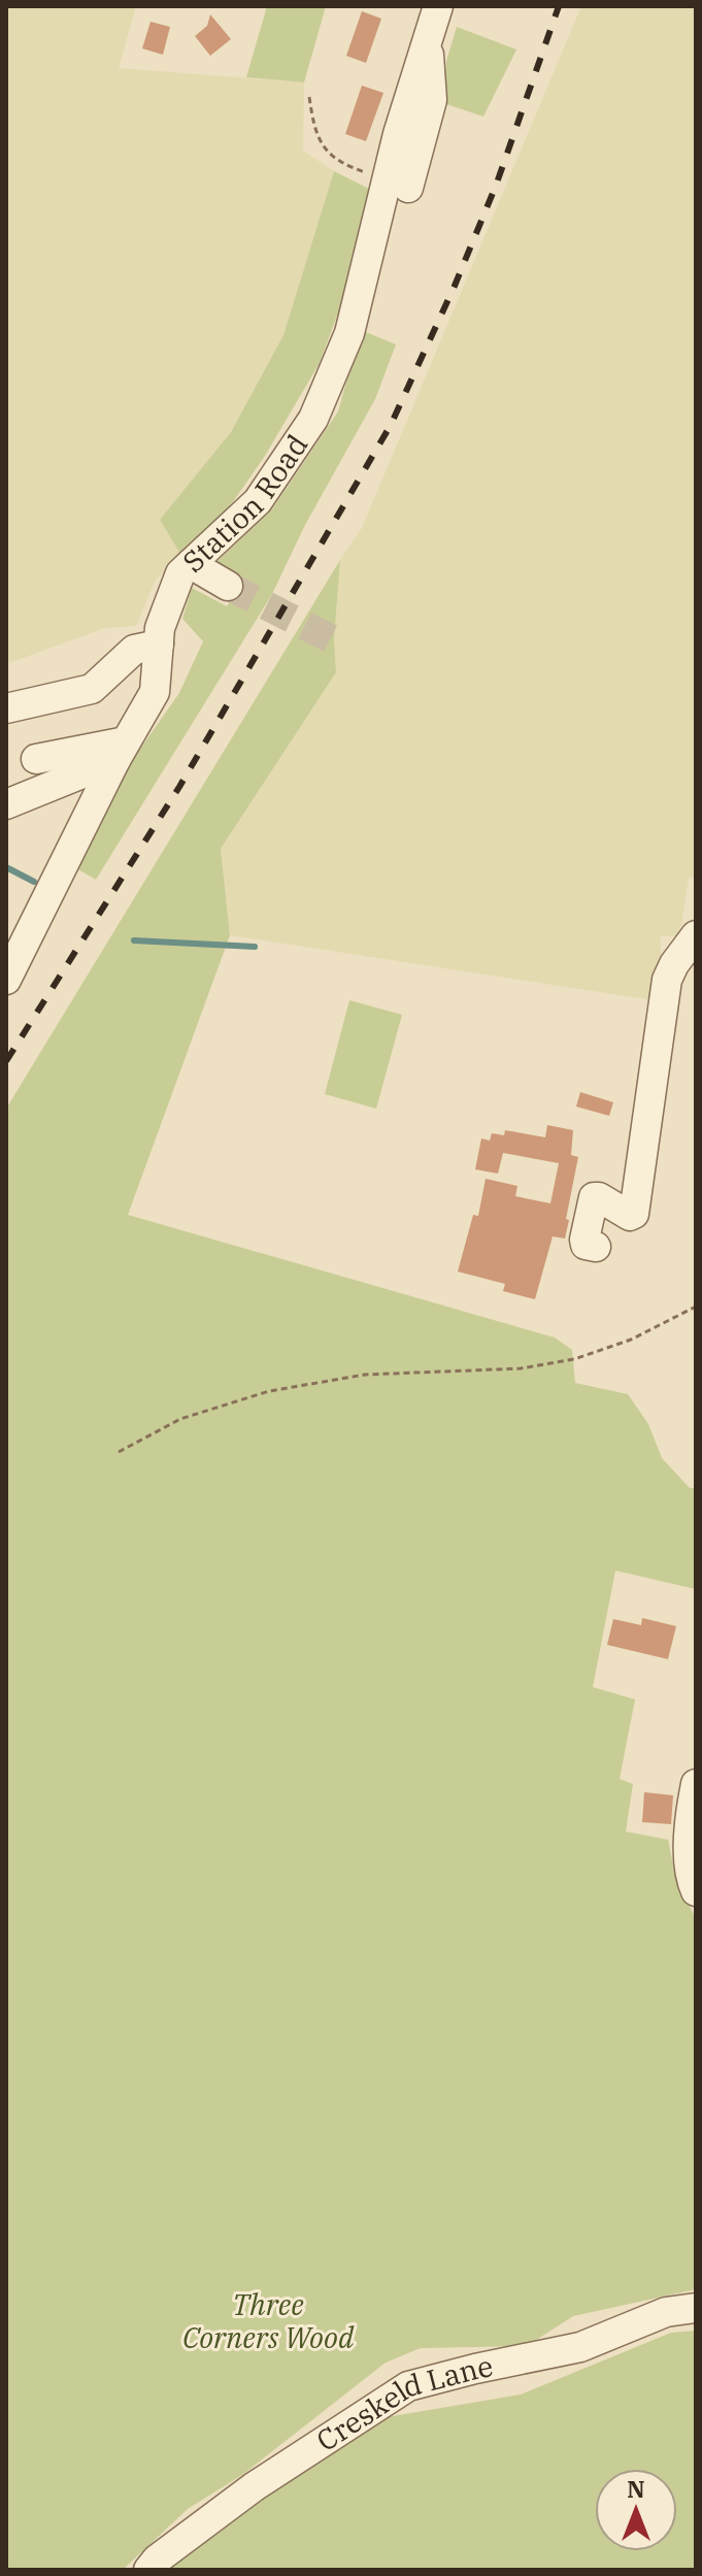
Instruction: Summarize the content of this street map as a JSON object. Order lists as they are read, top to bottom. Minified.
{"streets":{"street":["Station Road","Creskeld Lane"]},"parks":["Three Corners Wood"],"north":"top"}
